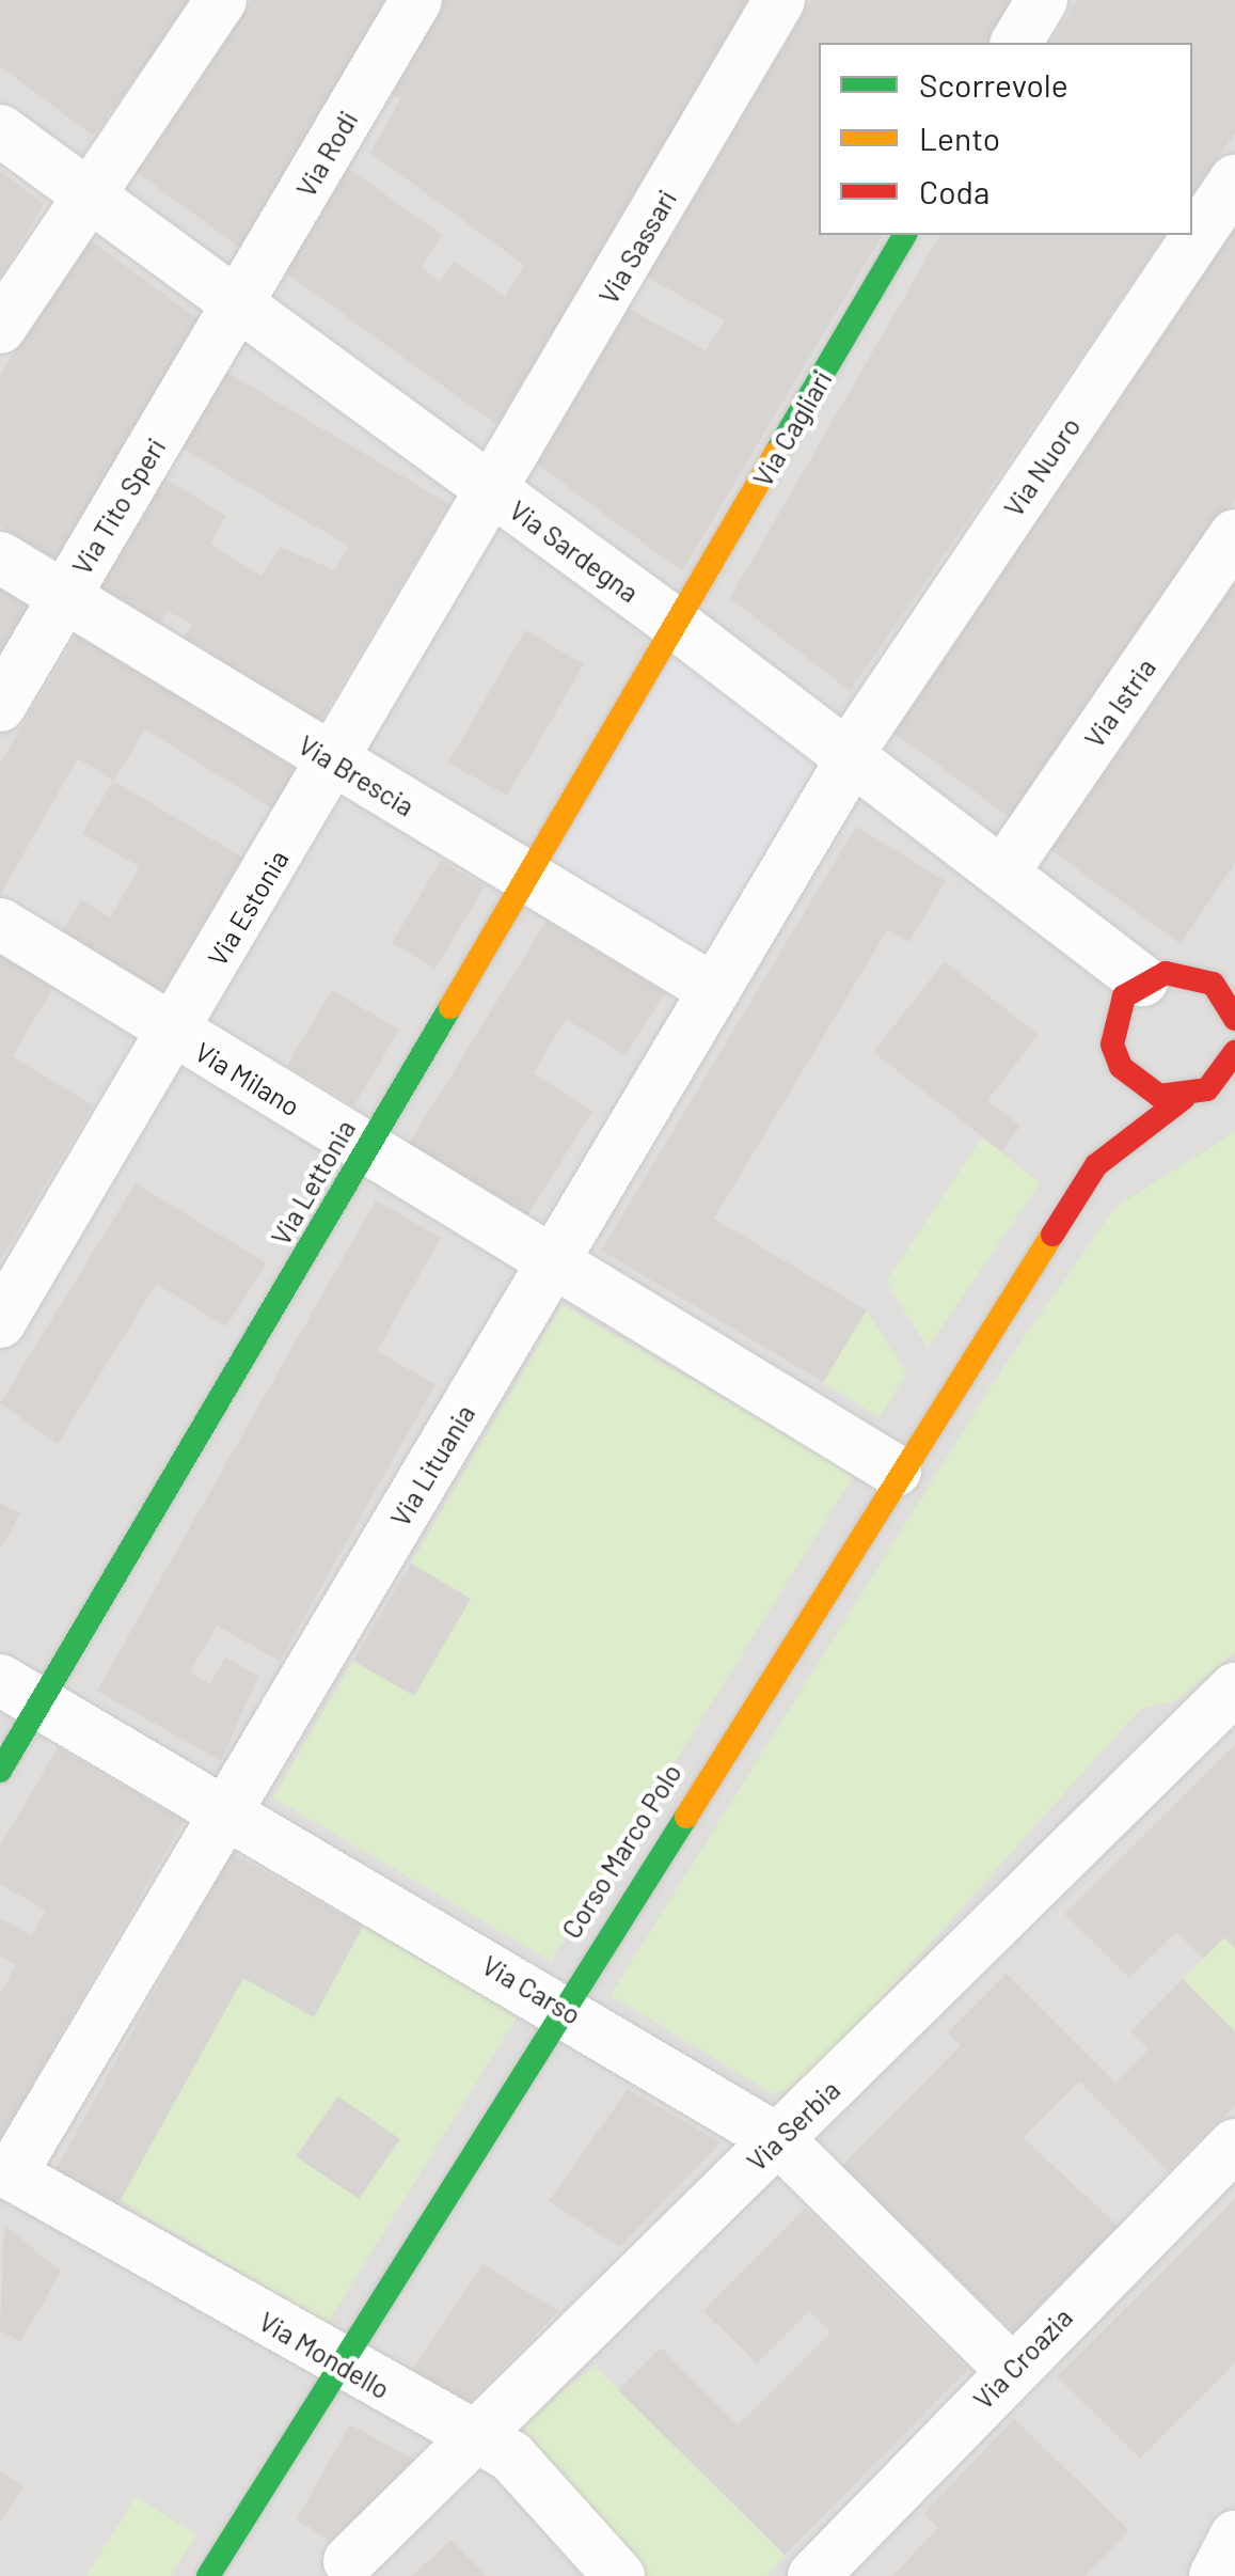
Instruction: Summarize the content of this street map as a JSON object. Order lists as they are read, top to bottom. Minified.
{"streets":{"street":["Via Rodi","Via Sassari","Via Cagliari","Via Nuoro","Via Tito Speri","Via Sardegna","Via Istria","Via Brescia","Via Estonia","Via Milano","Via Lettonia","Via Lituania","Corso Marco Polo","Via Carso","Via Serbia","Via Mondello","Via Croazia"]},"crossings":[["Via Rodi","Via Tito Speri"],["Via Rodi","Via Sardegna"],["Via Sassari","Via Sardegna"],["Via Sassari","Via Estonia"],["Via Cagliari","Via Sardegna"],["Via Cagliari","Via Lettonia"],["Via Nuoro","Via Sardegna"],["Via Nuoro","Via Lituania"],["Via Tito Speri","Via Sardegna"],["Via Tito Speri","Via Brescia"],["Via Sardegna","Via Istria"],["Via Sardegna","Via Estonia"],["Via Sardegna","Via Lettonia"],["Via Sardegna","Via Lituania"],["Via Brescia","Via Estonia"],["Via Brescia","Via Lettonia"],["Via Brescia","Via Lituania"],["Via Estonia","Via Milano"],["Via Milano","Via Lettonia"],["Via Milano","Via Lituania"],["Via Milano","Corso Marco Polo"],["Via Lettonia","Via Carso"],["Via Lituania","Via Carso"],["Via Lituania","Via Mondello"],["Corso Marco Polo","Via Carso"],["Corso Marco Polo","Via Mondello"],["Via Carso","Via Serbia"],["Via Carso","Via Croazia"],["Via Serbia","Via Mondello"]],"legend":["Scorrevole","Lento","Coda"]}
